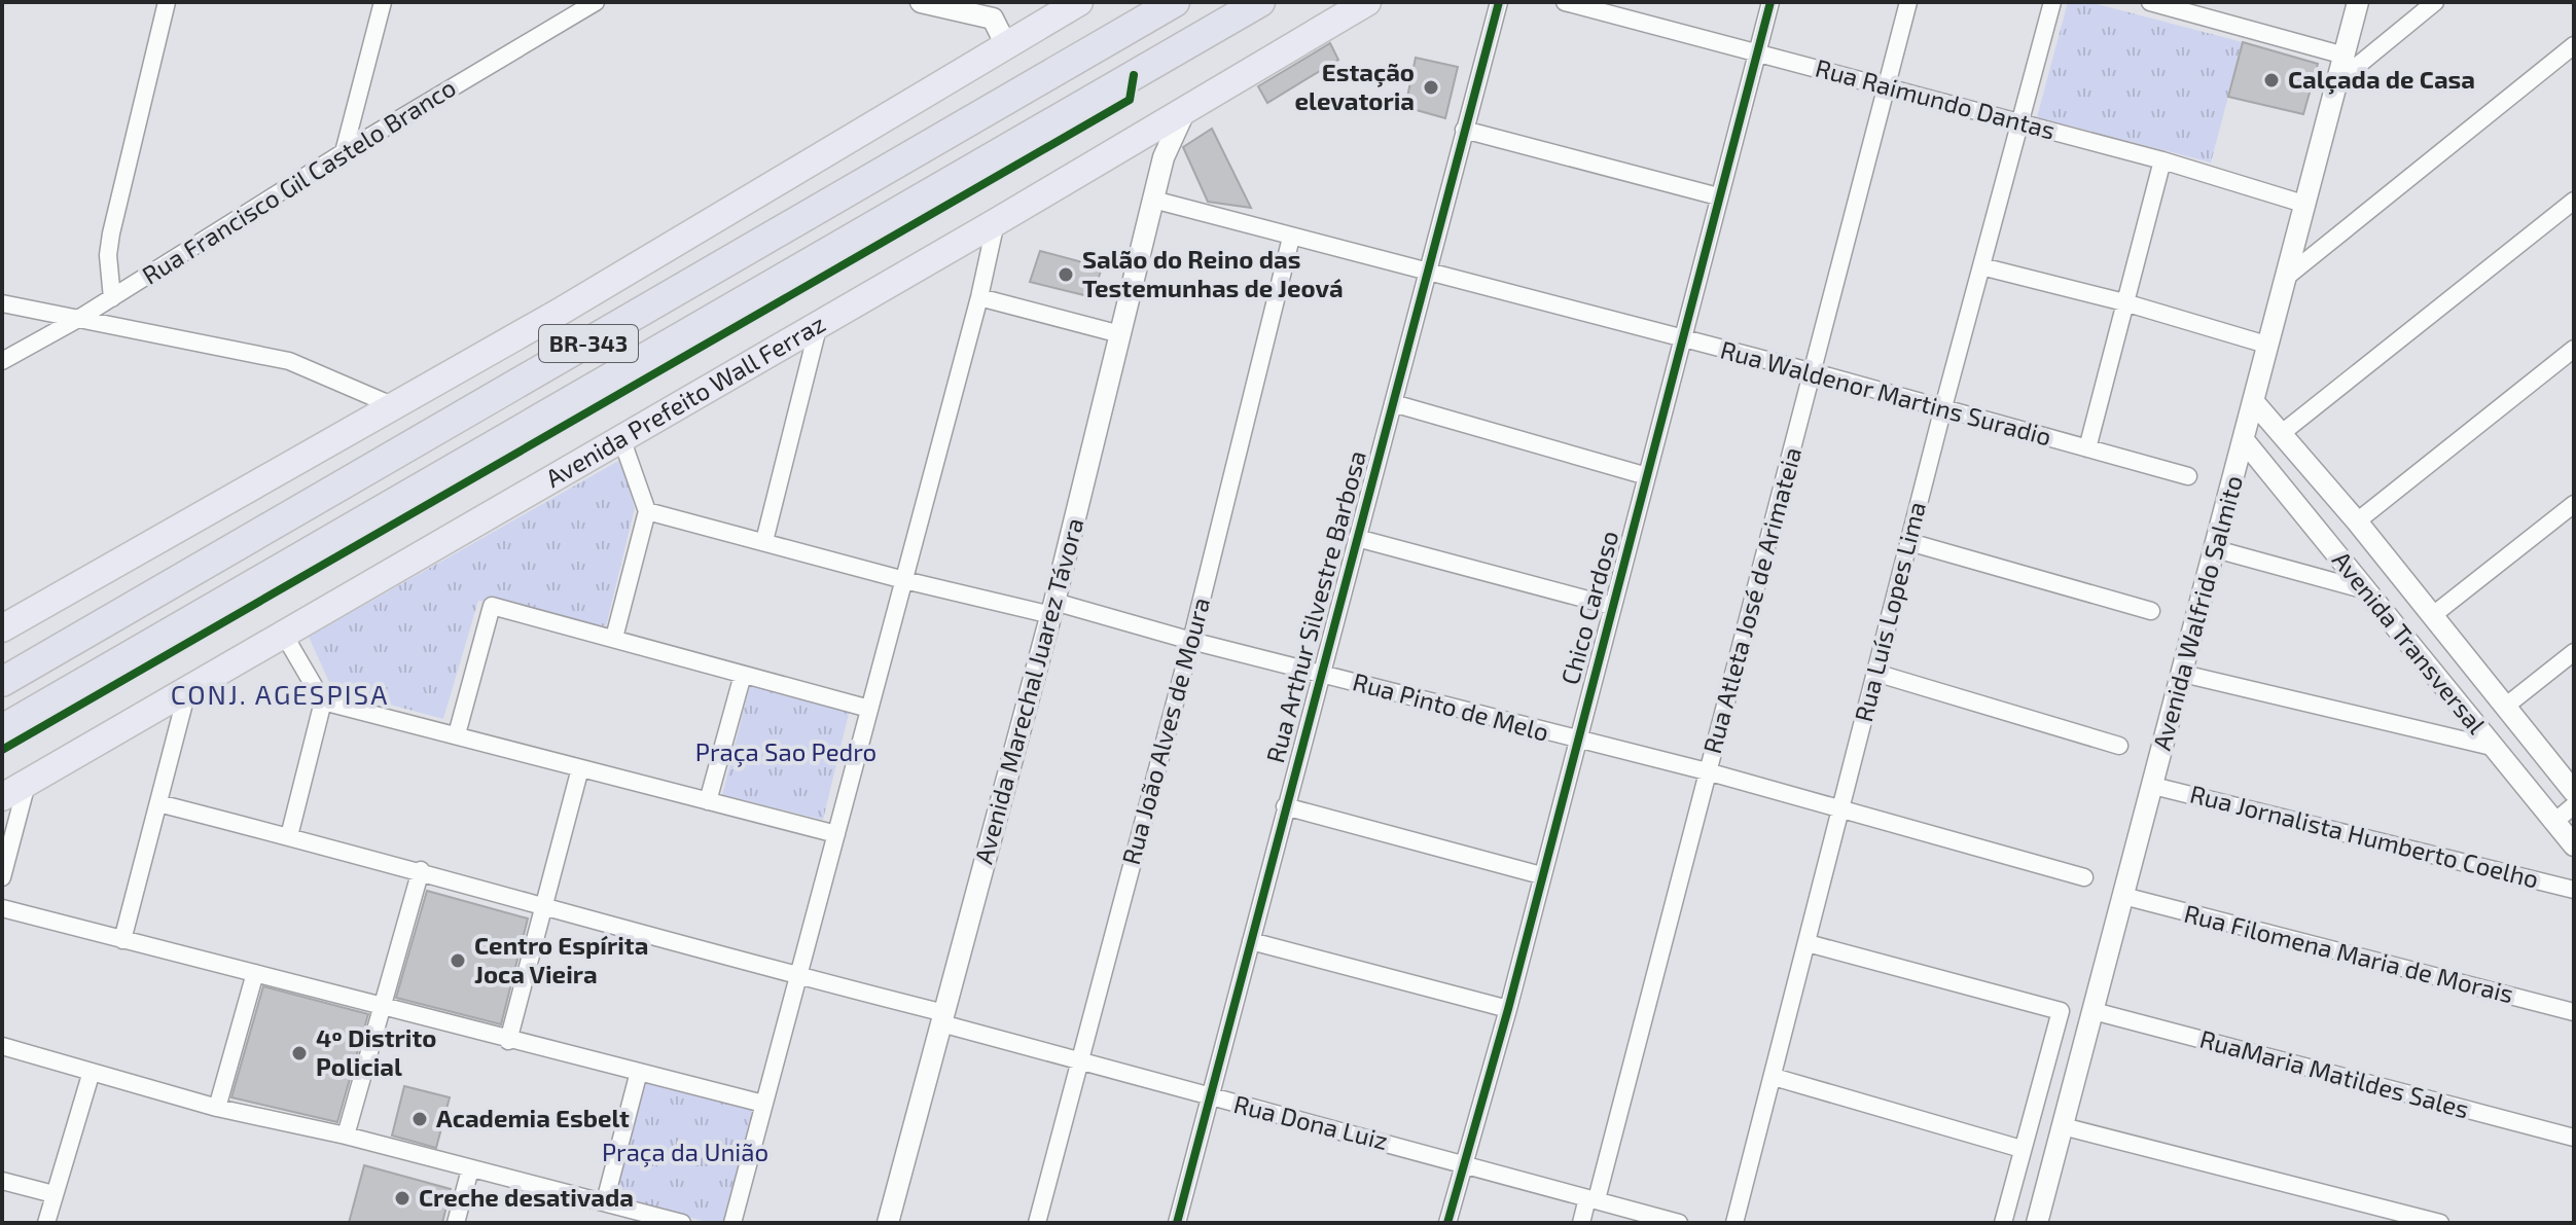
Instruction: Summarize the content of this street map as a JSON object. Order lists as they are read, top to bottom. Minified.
{"streets":{"highway":["BR-343"],"main road":["Avenida Prefeito Wall Ferraz"],"street":["Rua Raimundo Dantas","Rua Francisco Gil Castelo Branco","Rua Waldenor Martins Suradio","Rua Atleta José de Arimateia","Rua Arthur Silvestre Barbosa","Chico Cardoso","Rua Luís Lopes Lima","Avenida Walfrido Salmito","Avenida Transversal","Avenida Marechal Juarez Távora","Rua Pinto de Melo","Rua João Alves de Moura","Rua Jornalista Humberto Coelho","Rua Filomena Maria de Morais","RuaMaria Matildes Sales","Rua Dona Luiz"]},"crossings":[["Rua Raimundo Dantas","Rua Atleta José de Arimateia"],["Rua Raimundo Dantas","Chico Cardoso"],["Rua Raimundo Dantas","Rua Luís Lopes Lima"],["Rua Raimundo Dantas","Avenida Walfrido Salmito"],["Rua Waldenor Martins Suradio","Rua Atleta José de Arimateia"],["Rua Waldenor Martins Suradio","Rua Arthur Silvestre Barbosa"],["Rua Waldenor Martins Suradio","Chico Cardoso"],["Rua Waldenor Martins Suradio","Rua Luís Lopes Lima"],["Rua Waldenor Martins Suradio","Avenida Marechal Juarez Távora"],["Rua Waldenor Martins Suradio","Rua João Alves de Moura"],["Avenida Prefeito Wall Ferraz","Avenida Marechal Juarez Távora"],["Rua Atleta José de Arimateia","Rua Pinto de Melo"],["Rua Atleta José de Arimateia","Rua Dona Luiz"],["Rua Arthur Silvestre Barbosa","Rua Pinto de Melo"],["Rua Arthur Silvestre Barbosa","Rua Dona Luiz"],["Chico Cardoso","Rua Pinto de Melo"],["Chico Cardoso","Rua Dona Luiz"],["Rua Luís Lopes Lima","Rua Pinto de Melo"],["Avenida Walfrido Salmito","Avenida Transversal"],["Avenida Walfrido Salmito","Rua Jornalista Humberto Coelho"],["Avenida Walfrido Salmito","Rua Filomena Maria de Morais"],["Avenida Walfrido Salmito","RuaMaria Matildes Sales"],["Avenida Marechal Juarez Távora","Rua Pinto de Melo"],["Avenida Marechal Juarez Távora","Rua Dona Luiz"],["Rua Pinto de Melo","Rua João Alves de Moura"],["Rua João Alves de Moura","Rua Dona Luiz"]],"districts":["CONJ. AGESPISA"],"parks":["Praça Sao Pedro","Praça da União"],"places":["Calçada de Casa","Estação elevatoria","Salão do Reino das Testemunhas de Jeová","Centro Espírita Joca Vieira","4º Distrito Policial","Academia Esbelt","Creche desativada"]}
